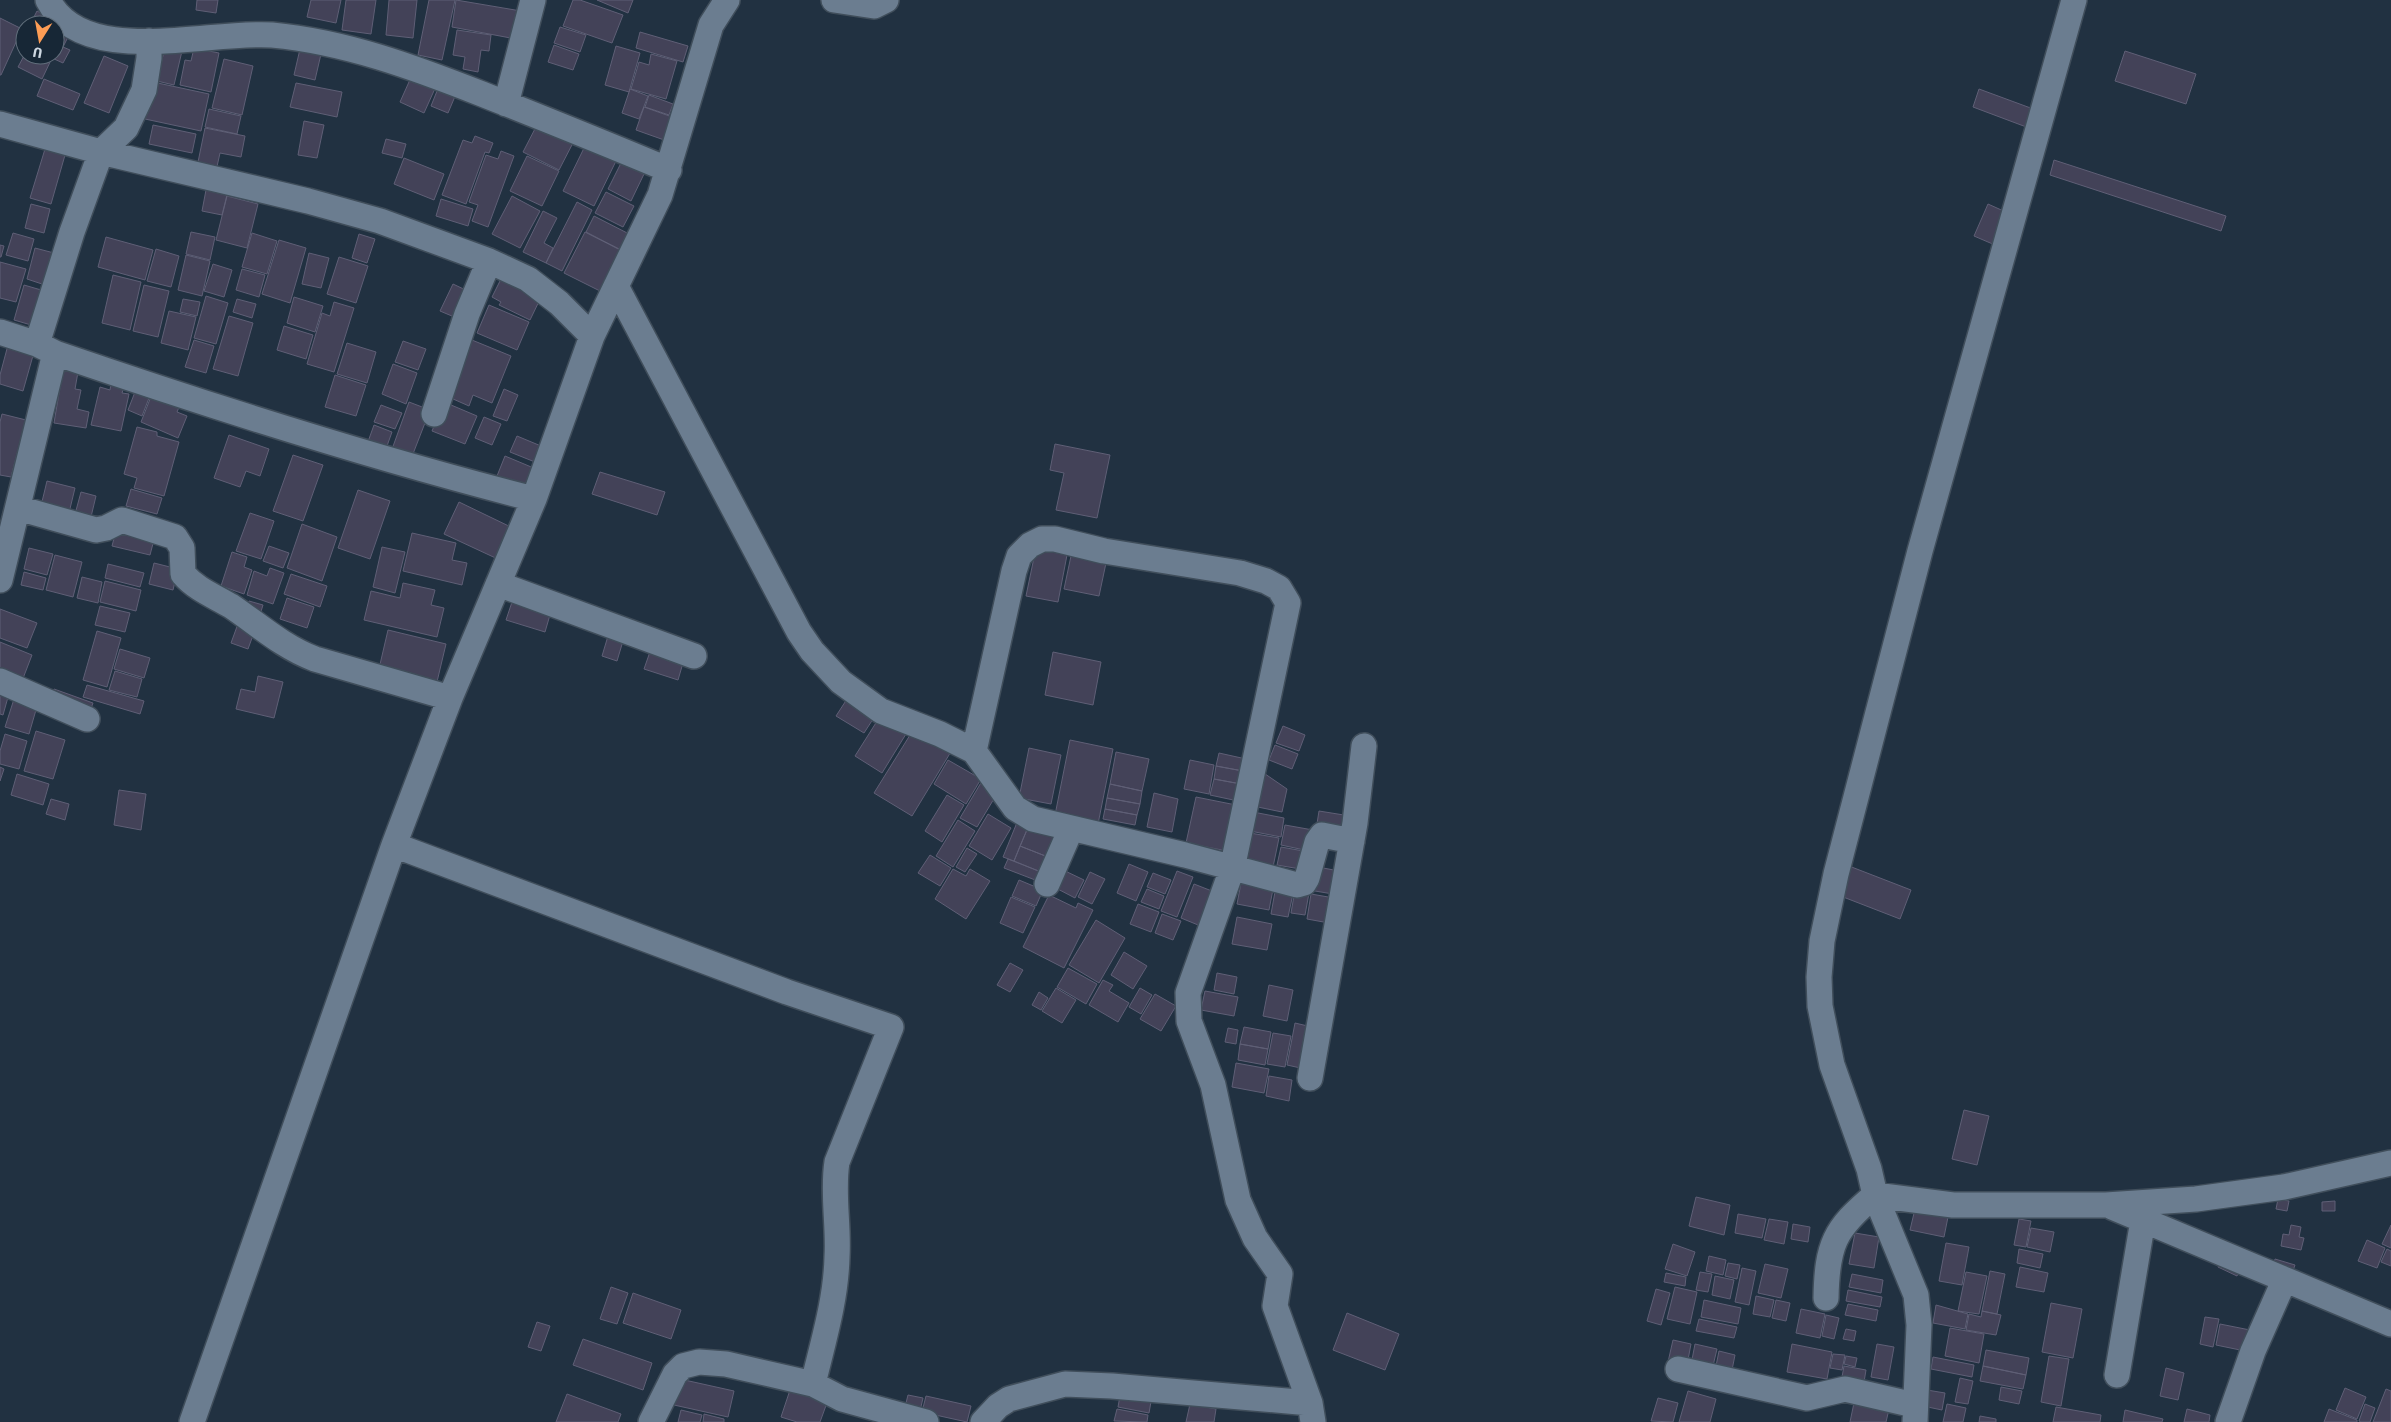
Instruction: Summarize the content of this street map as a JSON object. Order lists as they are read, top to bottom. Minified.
{"north":"bottom"}
